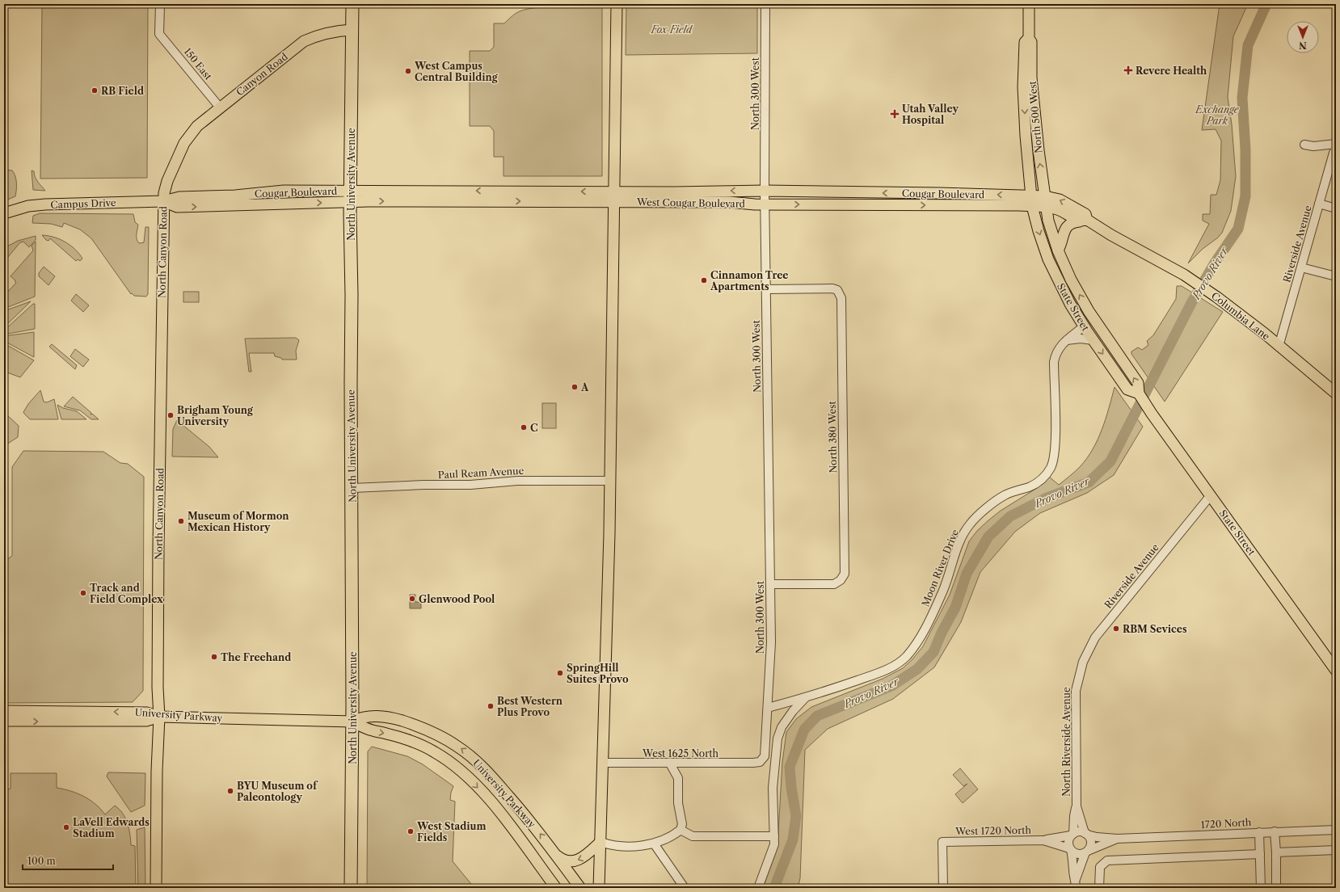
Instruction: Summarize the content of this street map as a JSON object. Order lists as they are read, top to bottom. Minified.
{"streets":{"highway":["North University Avenue"],"main road":["Canyon Road","North 500 West","Cougar Boulevard","West Cougar Boulevard","Campus Drive","North Canyon Road","State Street","Columbia Lane","University Parkway"],"street":["150 East","North 300 West","Riverside Avenue","North 380 West","Paul Ream Avenue","Moon River Drive","North Riverside Avenue","West 1625 North","1720 North","West 1720 North"]},"crossings":[["150 East","Canyon Road"],["Canyon Road","North University Avenue"],["Canyon Road","North Canyon Road"],["North 300 West","West Cougar Boulevard"],["North 300 West","North 380 West"],["North 300 West","West 1625 North"],["North 500 West","Cougar Boulevard"],["North 500 West","State Street"],["North 500 West","Columbia Lane"],["North University Avenue","Cougar Boulevard"],["North University Avenue","Paul Ream Avenue"],["North University Avenue","University Parkway"],["Cougar Boulevard","West Cougar Boulevard"],["Cougar Boulevard","Campus Drive"],["Cougar Boulevard","North Canyon Road"],["Cougar Boulevard","State Street"],["Cougar Boulevard","Columbia Lane"],["Campus Drive","North Canyon Road"],["Riverside Avenue","State Street"],["Riverside Avenue","Columbia Lane"],["Riverside Avenue","North Riverside Avenue"],["North Canyon Road","University Parkway"],["State Street","Columbia Lane"],["State Street","Moon River Drive"],["North Riverside Avenue","1720 North"],["North Riverside Avenue","West 1720 North"],["1720 North","West 1720 North"]],"water":["Provo River"],"parks":["Fox Field","Exchange Park"],"places":{"health":["Revere Health","Utah Valley Hospital"],"other":["West Campus Central Building","RB Field","Cinnamon Tree Apartments","A","Brigham Young University","C","Museum of Mormon Mexican History","Track and Field Complex","Glenwood Pool","RBM Sevices","The Freehand","SpringHill Suites Provo","Best Western Plus Provo","BYU Museum of Paleontology","LaVell Edwards Stadium","West Stadium Fields"]},"scale_bar":"100 m","north":"bottom"}
